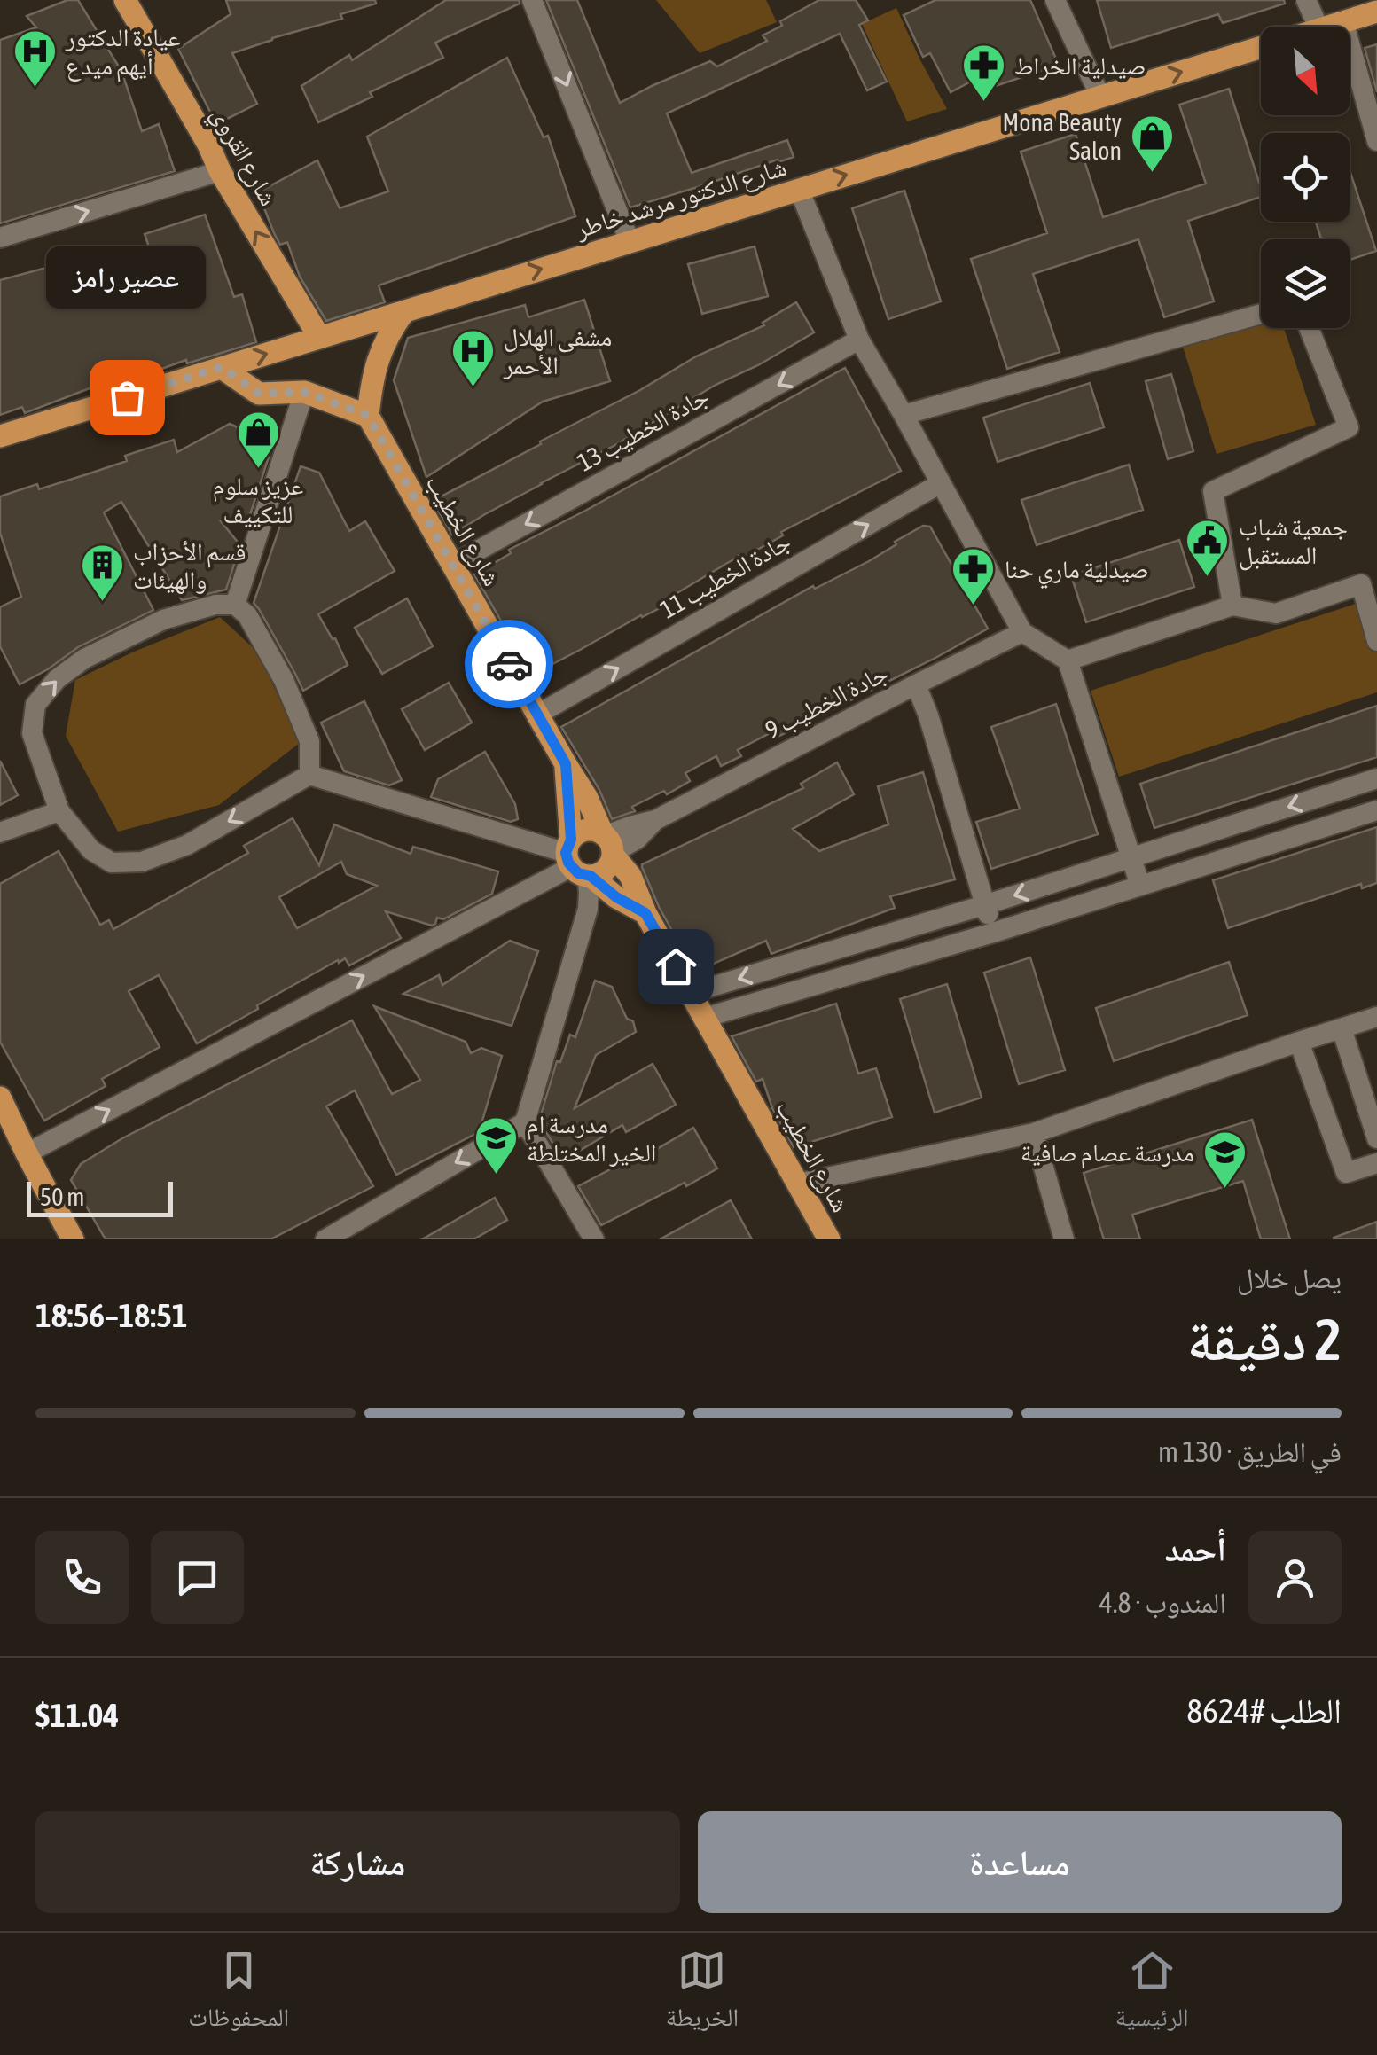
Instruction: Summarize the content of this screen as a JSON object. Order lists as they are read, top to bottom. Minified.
{"streets":{"main road":["شارع القروي","شارع الدكتور مرشد خاطر","شارع الخطيب"],"street":["جادة الخطيب 13","جادة الخطيب 11","جادة الخطيب 9"]},"crossings":[["شارع القروي","شارع الدكتور مرشد خاطر"],["جادة الخطيب 13","شارع الخطيب"],["شارع الخطيب","جادة الخطيب 11"],["شارع الخطيب","جادة الخطيب 9"]],"one_way":["شارع القروي","شارع الدكتور مرشد خاطر","جادة الخطيب 13","جادة الخطيب 11"],"places":{"hospital":["عيادة الدكتور أيهم ميدع","مشفى الهلال الأحمر"],"pharmacy":["صيدلية الخراط","صيدلية ماري حنا"],"shop":["Mona Beauty Salon","عزيز سلوم للتكييف"],"other":["عصير رامز"],"public building":["جمعية شباب المستقبل"],"building":["قسم الأحزاب والهيئات"],"school or university":["مدرسة ام الخير المختلطة","مدرسة عصام صافية"]},"scale_bar":"50 m","north":"bottom right","page":{"bubble":"عصير رامز","scale":"50 m","heading":["2 دقيقة","يصل خلال","18:51–18:56"],"panel":["أحمد","المندوب · 4.8","الطلب #8624","$11.04"],"bar":"في الطريق · 130 m","buttons":["مساعدة","مشاركة"],"tabs":["الرئيسية","الخريطة","المحفوظات"]}}
